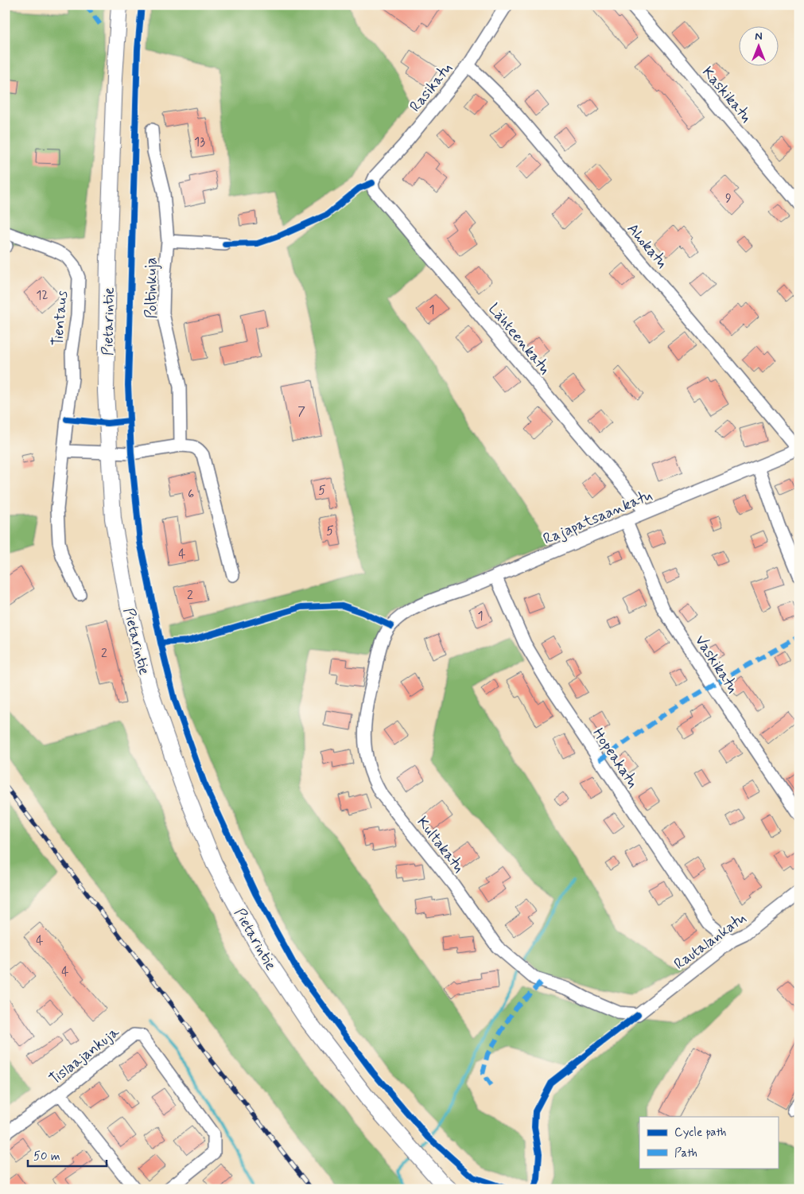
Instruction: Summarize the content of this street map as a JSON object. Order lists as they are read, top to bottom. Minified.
{"streets":{"main road":["Pietarintie"],"street":["Rasikatu","Kaskikatu","Ahokatu","Poltinkuja","Tientaus","Lähteenkatu","Rajapatsaankatu","Vaskikatu","Hopeakatu","Kultakatu","Rautalankatu","Tislaajankuja"]},"crossings":[["Rasikatu","Ahokatu"],["Rasikatu","Lähteenkatu"],["Ahokatu","Rajapatsaankatu"],["Lähteenkatu","Rajapatsaankatu"],["Rajapatsaankatu","Vaskikatu"],["Rajapatsaankatu","Hopeakatu"],["Rajapatsaankatu","Kultakatu"],["Hopeakatu","Rautalankatu"],["Kultakatu","Rautalankatu"]],"house_numbers":["13","9","12","1","7","5","6","5","4","2","1","2","4","4"],"legend":["Cycle path","Path"],"scale_bar":"50 m","north":"top"}
